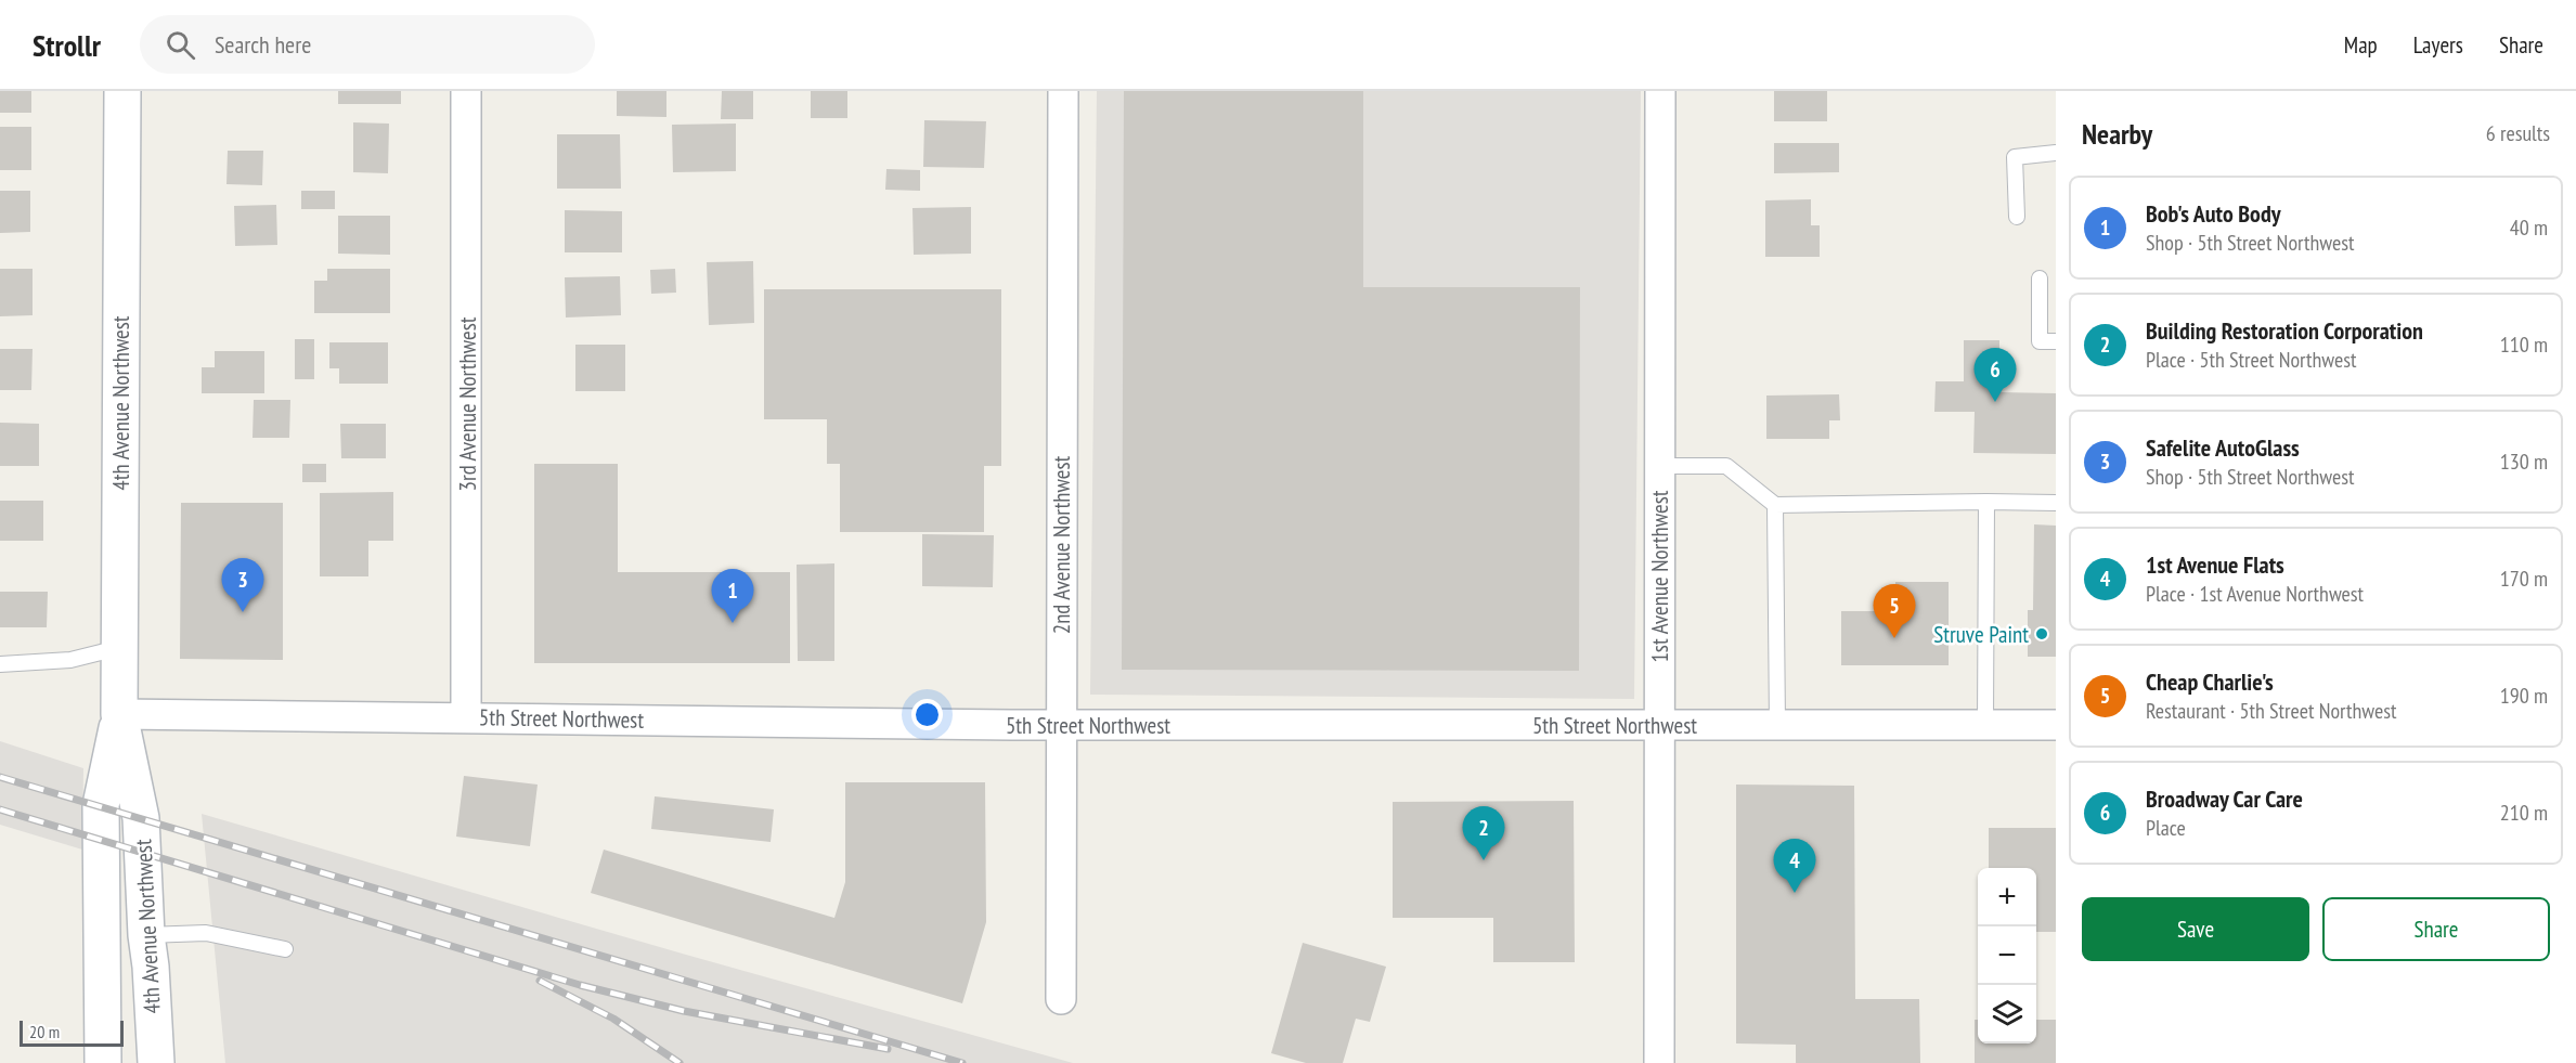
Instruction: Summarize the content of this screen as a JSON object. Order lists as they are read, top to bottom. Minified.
{"streets":{"main road":["4th Avenue Northwest"],"street":["3rd Avenue Northwest","2nd Avenue Northwest","1st Avenue Northwest","5th Street Northwest"]},"crossings":[["4th Avenue Northwest","5th Street Northwest"],["3rd Avenue Northwest","5th Street Northwest"],["2nd Avenue Northwest","5th Street Northwest"],["1st Avenue Northwest","5th Street Northwest"]],"places":["Struve Paint"],"scale_bar":"20 m","page":{"header":"Strollr","search":"Search here","nav":["Map","Layers","Share"],"heading":["Nearby","6 results"],"list":[{"mark":"1","name":"Bob's Auto Body","note":"Shop · 5th Street Northwest","value":"40 m"},{"mark":"2","name":"Building Restoration Corporation","note":"Place · 5th Street Northwest","value":"110 m"},{"mark":"3","name":"Safelite AutoGlass","note":"Shop · 5th Street Northwest","value":"130 m"},{"mark":"4","name":"1st Avenue Flats","note":"Place · 1st Avenue Northwest","value":"170 m"},{"mark":"5","name":"Cheap Charlie's","note":"Restaurant · 5th Street Northwest","value":"190 m"},{"mark":"6","name":"Broadway Car Care","note":"Place","value":"210 m"}],"pins":["6","3","1","5","2","4"],"map_buttons":["+","−"],"buttons":["Save","Share"],"scale":"20 m"}}
